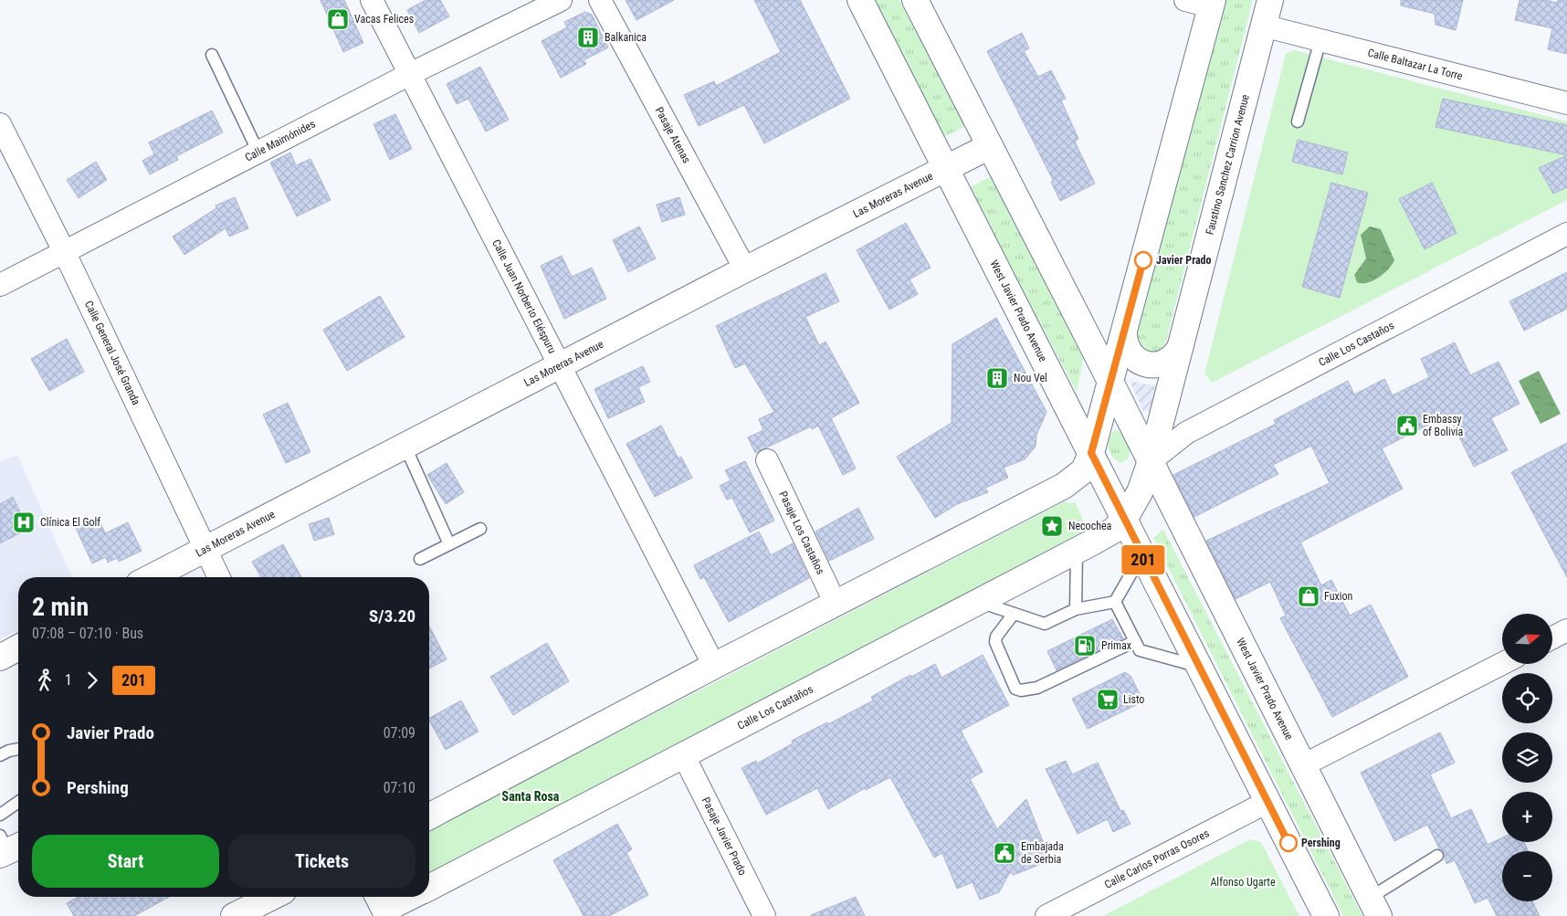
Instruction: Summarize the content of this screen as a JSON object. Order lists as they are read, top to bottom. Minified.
{"streets":{"main road":["Faustino Sanchez Carrion Avenue","Las Moreras Avenue","West Javier Prado Avenue","Calle Los Castaños"],"street":["Calle Baltazar La Torre","Pasaje Atenas","Calle Maimónides","Calle Juan Norberto Eléspuru","Calle General José Granda","Pasaje Los Castaños","Pasaje Javier Prado","Calle Carlos Porras Osores"]},"crossings":[["Calle Baltazar La Torre","Faustino Sanchez Carrion Avenue"],["Pasaje Atenas","Las Moreras Avenue"],["Calle Maimónides","Calle Juan Norberto Eléspuru"],["Calle Maimónides","Calle General José Granda"],["Faustino Sanchez Carrion Avenue","West Javier Prado Avenue"],["Faustino Sanchez Carrion Avenue","Calle Los Castaños"],["Las Moreras Avenue","Calle Juan Norberto Eléspuru"],["Las Moreras Avenue","West Javier Prado Avenue"],["Las Moreras Avenue","Calle General José Granda"],["West Javier Prado Avenue","Calle Los Castaños"],["West Javier Prado Avenue","Calle Carlos Porras Osores"],["Calle Los Castaños","Pasaje Javier Prado"]],"districts":["Santa Rosa"],"parks":["Alfonso Ugarte"],"places":{"shop":["Vacas Felices","Fuxion"],"building":["Balkanica","Nou Vel"],"other":["Javier Prado","Pershing"],"public building":["Embassy of Bolivia","Embajada de Serbia"],"hospital":["Clínica El Golf"],"place":["Necochea"],"fuel station":["Primax"],"supermarket":["Listo"]},"lines":["bus line 201"],"north":"right","page":{"on_map":"201","heading":["2 min","07:08 – 07:10 · Bus","S/3.20"],"map_buttons":["+","−"],"legs":["1","201"],"list":[{"name":"Javier Prado","value":"07:09"},{"name":"Pershing","value":"07:10"}],"buttons":["Start","Tickets"]}}
